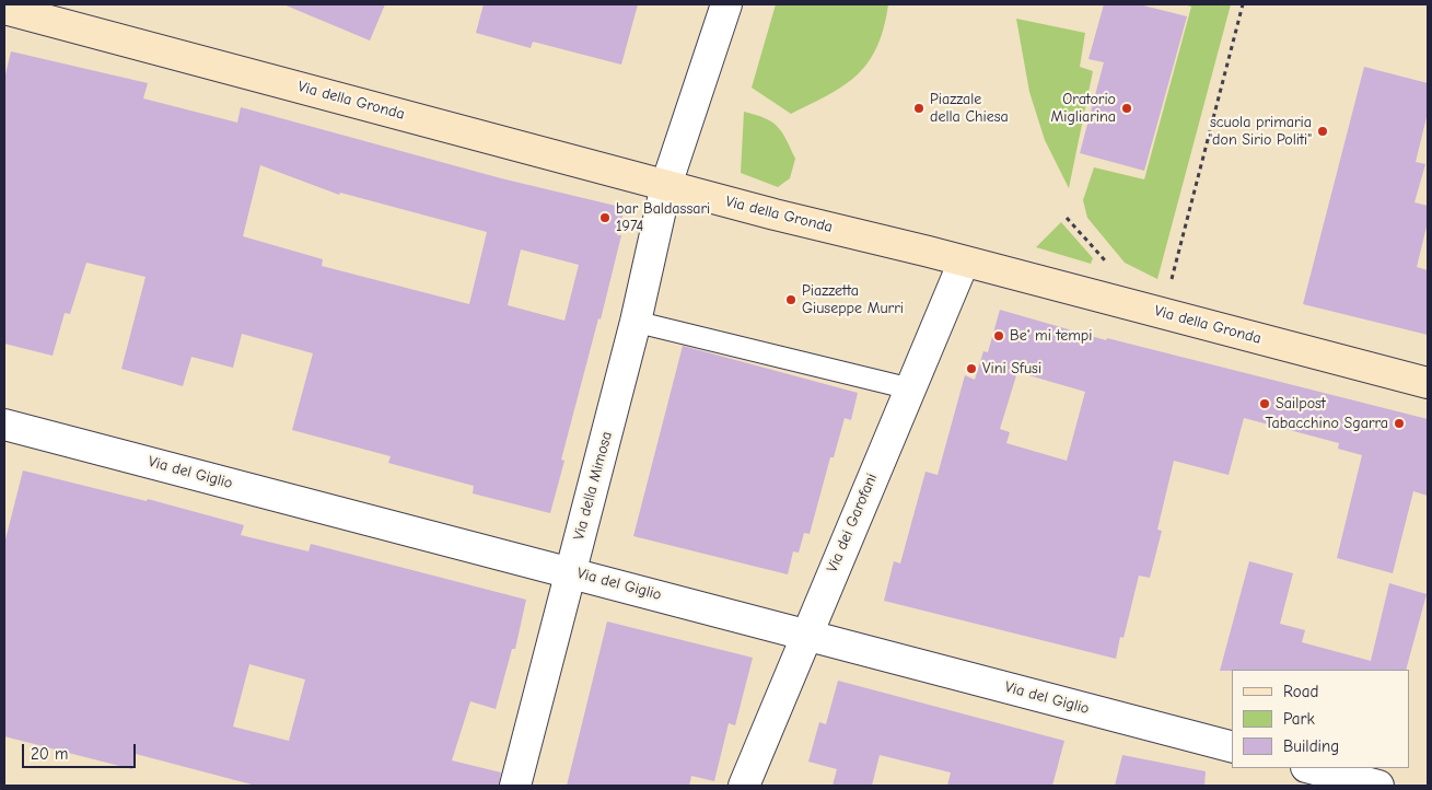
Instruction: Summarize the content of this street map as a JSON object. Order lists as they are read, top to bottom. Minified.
{"streets":{"street":["Via della Gronda","Via del Giglio","Via della Mimosa","Via dei Garofani"]},"crossings":[["Via della Gronda","Via della Mimosa"],["Via della Gronda","Via dei Garofani"],["Via del Giglio","Via della Mimosa"],["Via del Giglio","Via dei Garofani"]],"places":["Piazzale della Chiesa","Oratorio Migliarina","scuola primaria \"don Sirio Politi\"","bar Baldassari 1974","Piazzetta Giuseppe Murri","Be' mi tempi","Vini Sfusi","Sailpost","Tabacchino Sgarra"],"legend":["Road","Park","Building"],"scale_bar":"20 m"}
